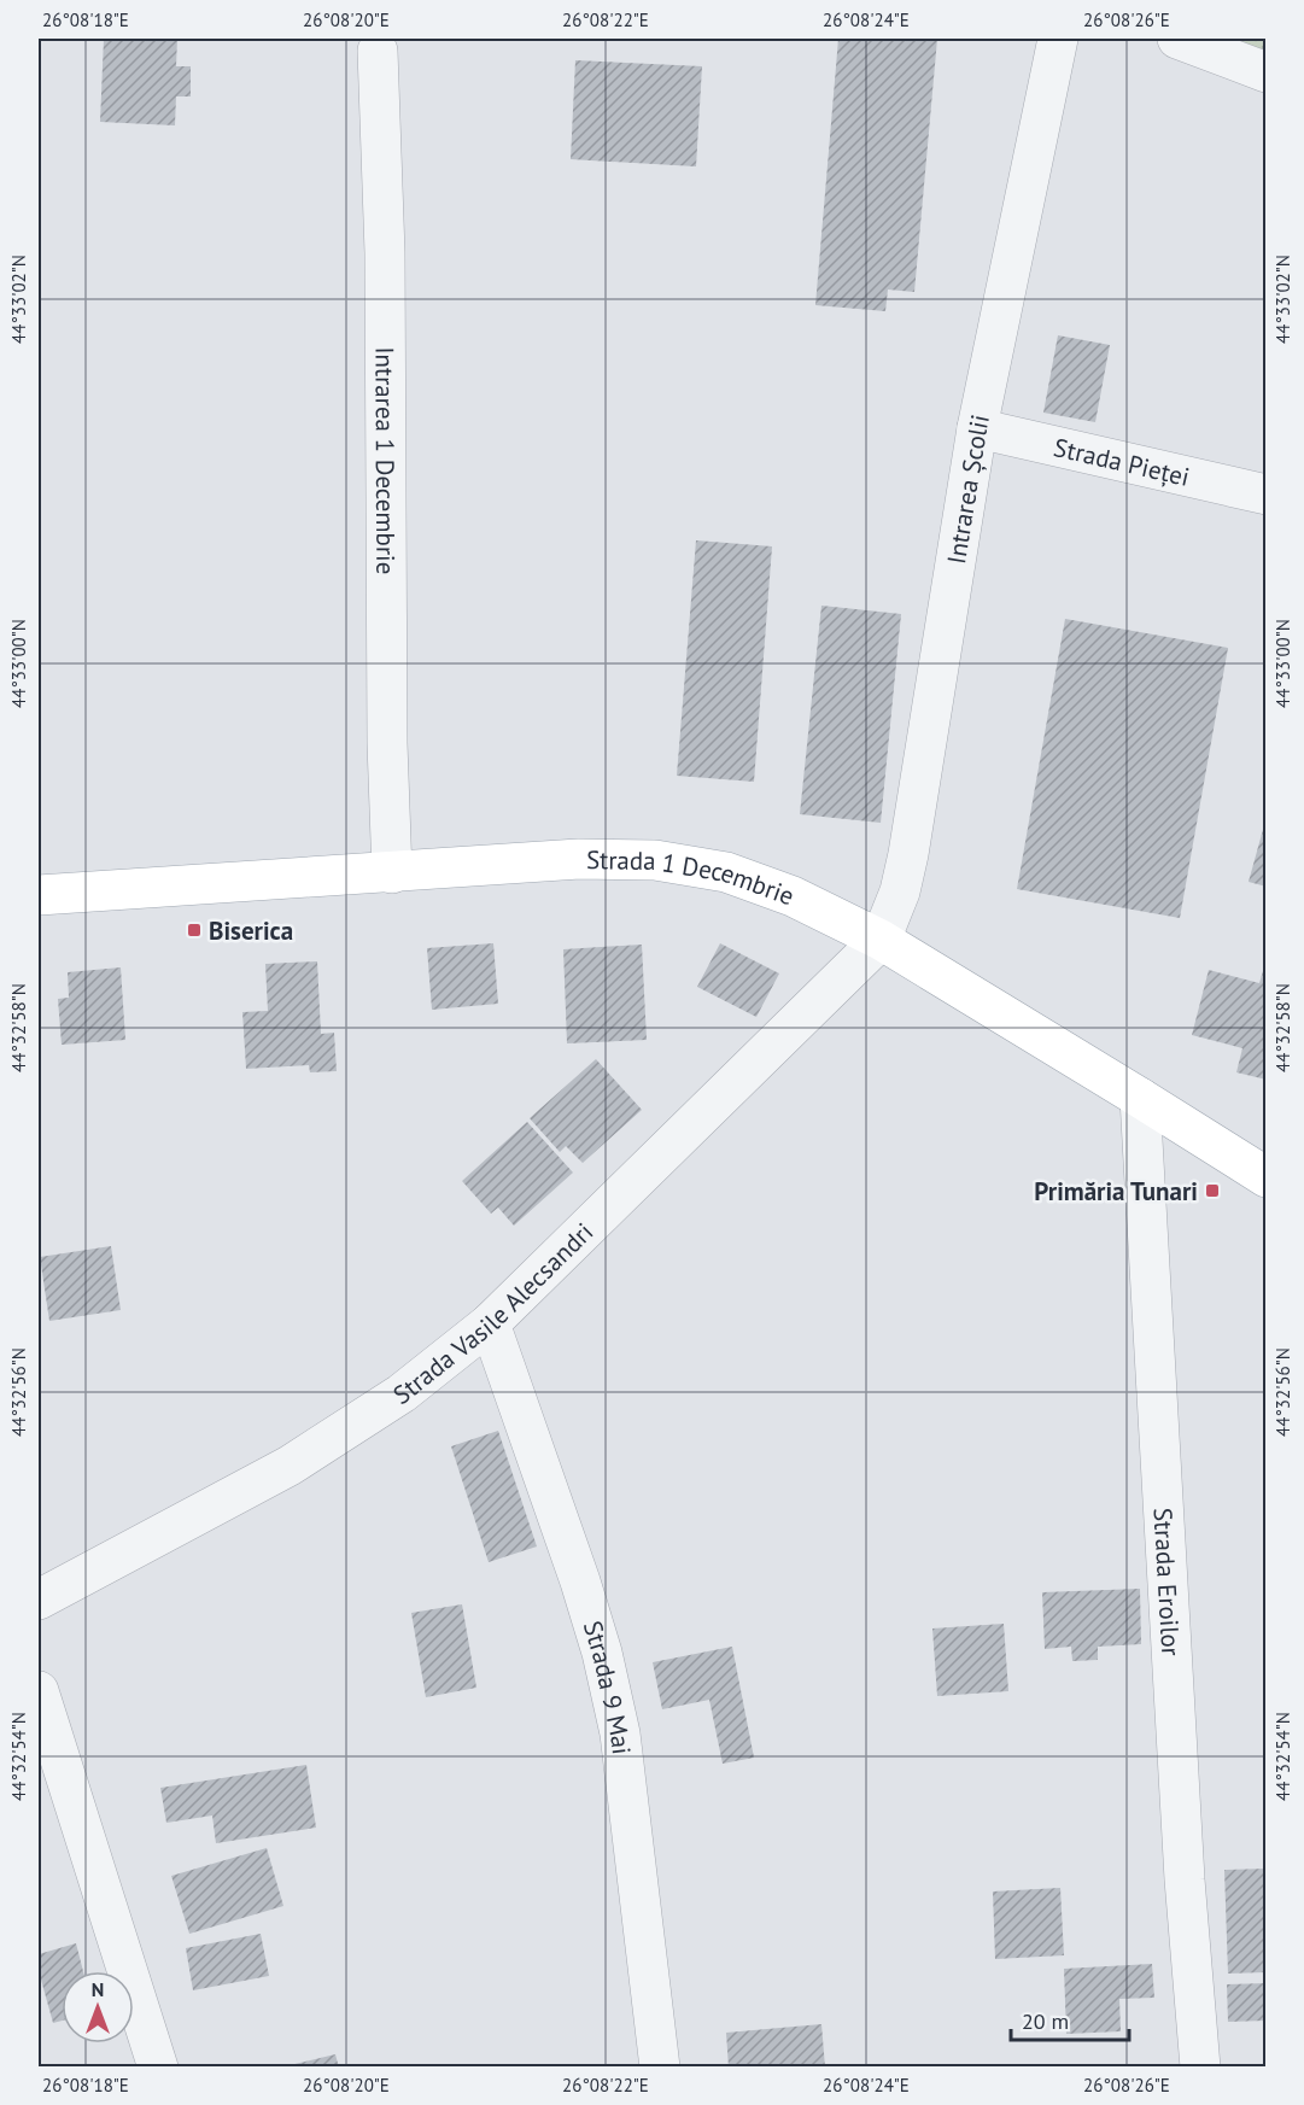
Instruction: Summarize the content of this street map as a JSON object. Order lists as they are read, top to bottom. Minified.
{"streets":{"main road":["Strada 1 Decembrie"],"street":["Strada Pieței","Intrarea 1 Decembrie","Intrarea Școlii","Strada Vasile Alecsandri","Strada Eroilor","Strada 9 Mai"]},"crossings":[["Strada Pieței","Intrarea Școlii"],["Intrarea 1 Decembrie","Strada 1 Decembrie"],["Intrarea Școlii","Strada 1 Decembrie"],["Intrarea Școlii","Strada Vasile Alecsandri"],["Strada 1 Decembrie","Strada Vasile Alecsandri"],["Strada 1 Decembrie","Strada Eroilor"],["Strada Vasile Alecsandri","Strada 9 Mai"]],"places":{"transit":["Biserica","Primăria Tunari"]},"scale_bar":"20 m","north":"top","coordinates":["26°08'18\"E","26°08'20\"E","26°08'22\"E","26°08'24\"E","26°08'26\"E","44°33'02\"N","44°33'00\"N","44°32'58\"N","44°32'56\"N","44°32'54\"N"]}
